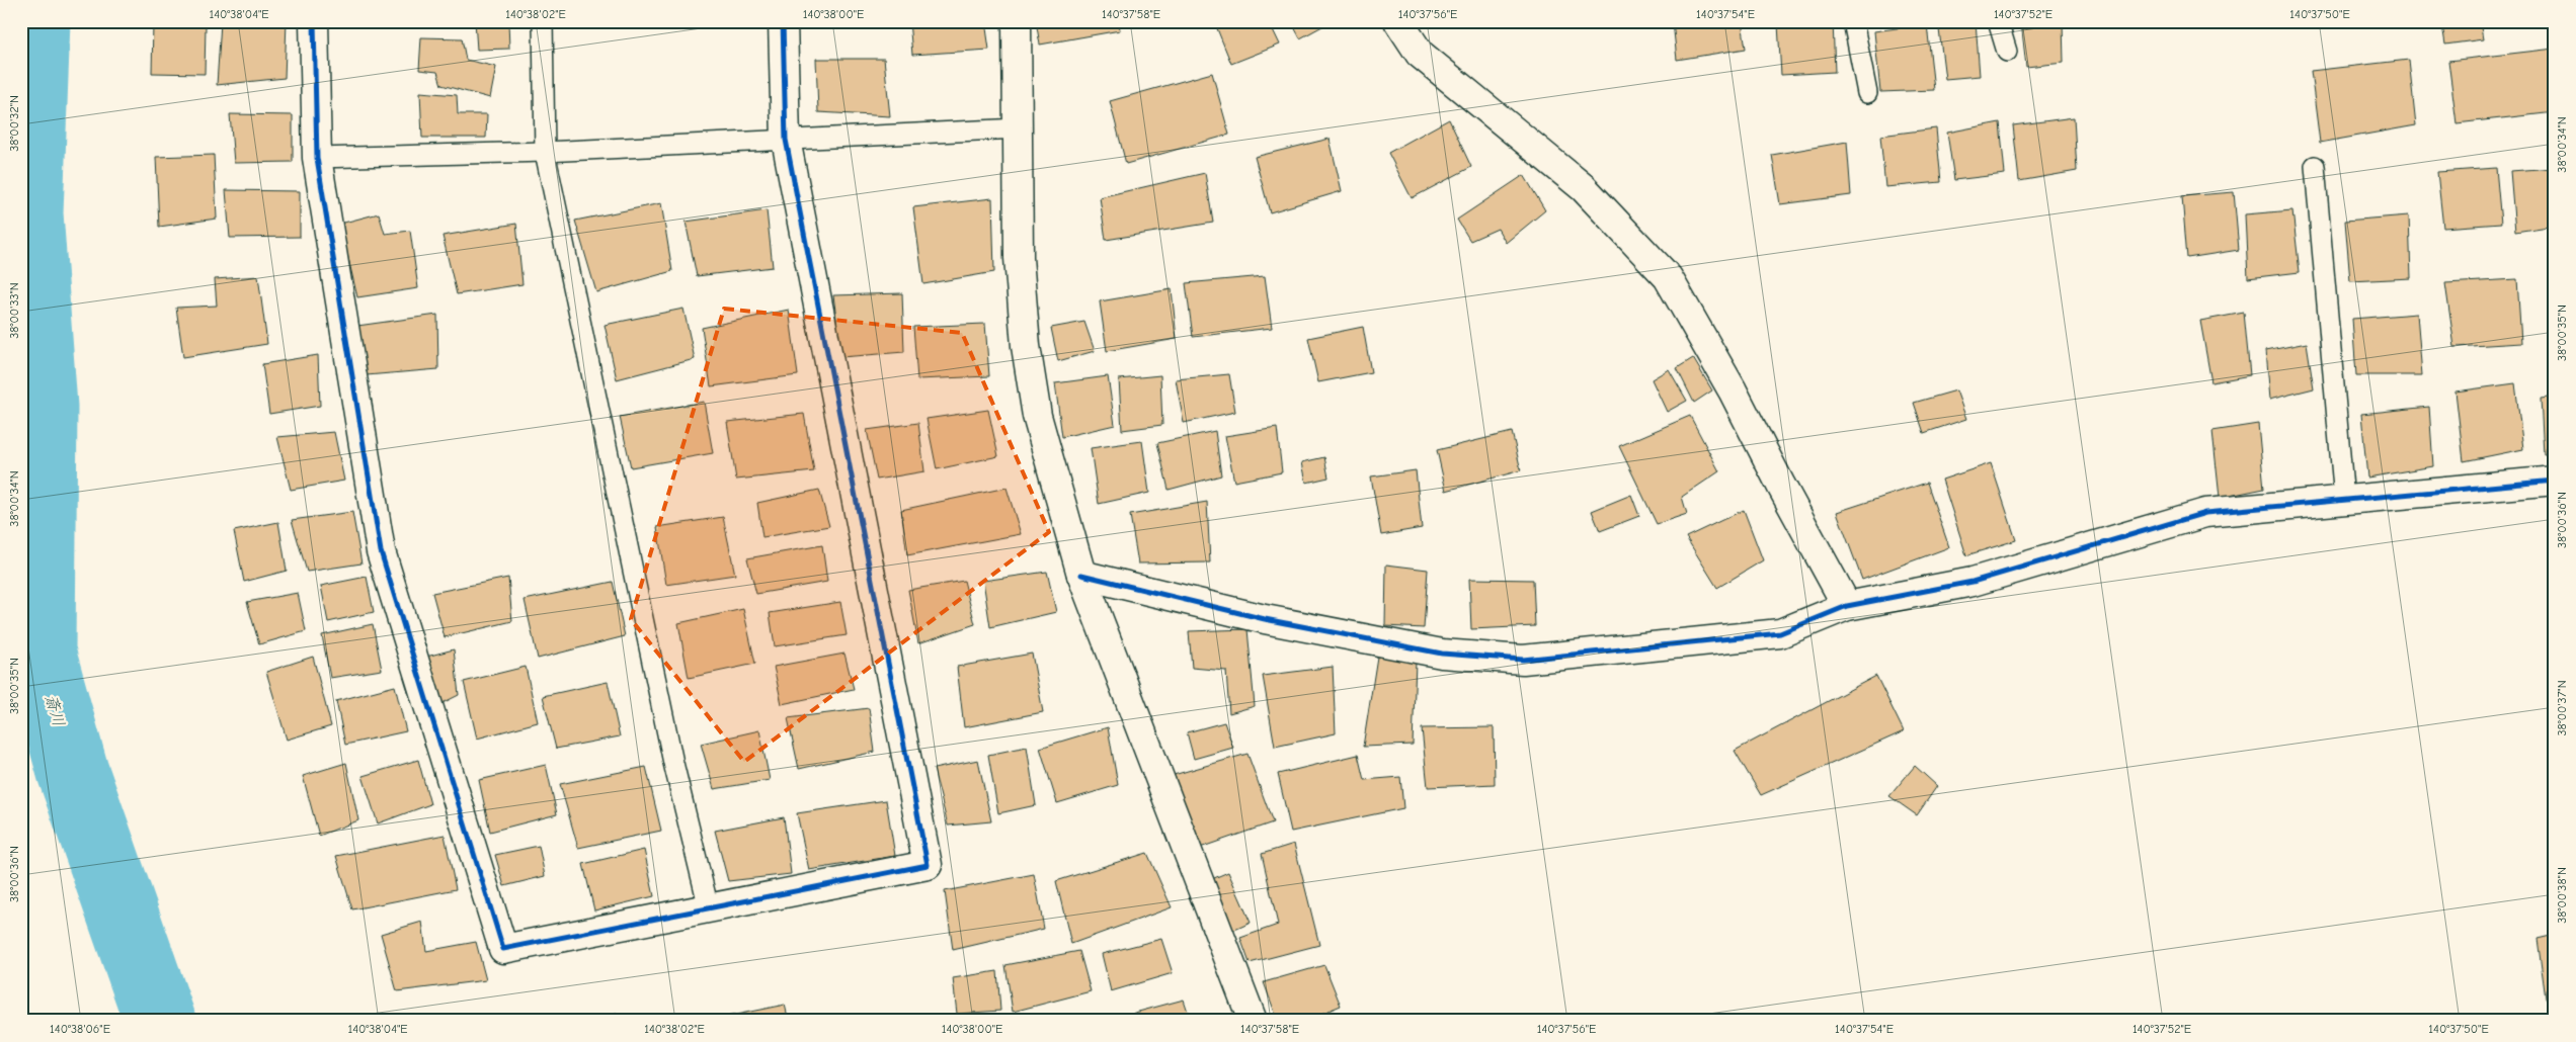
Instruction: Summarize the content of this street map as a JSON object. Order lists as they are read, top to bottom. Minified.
{"water":["斎川"],"coordinates":["140°38'04\"E","140°38'02\"E","140°38'00\"E","140°37'58\"E","140°37'56\"E","140°37'54\"E","140°37'52\"E","140°37'50\"E","38°00'32\"N","38°00'34\"N","38°00'33\"N","38°00'35\"N","38°00'36\"N","38°00'37\"N","38°00'38\"N","140°38'06\"E"]}
